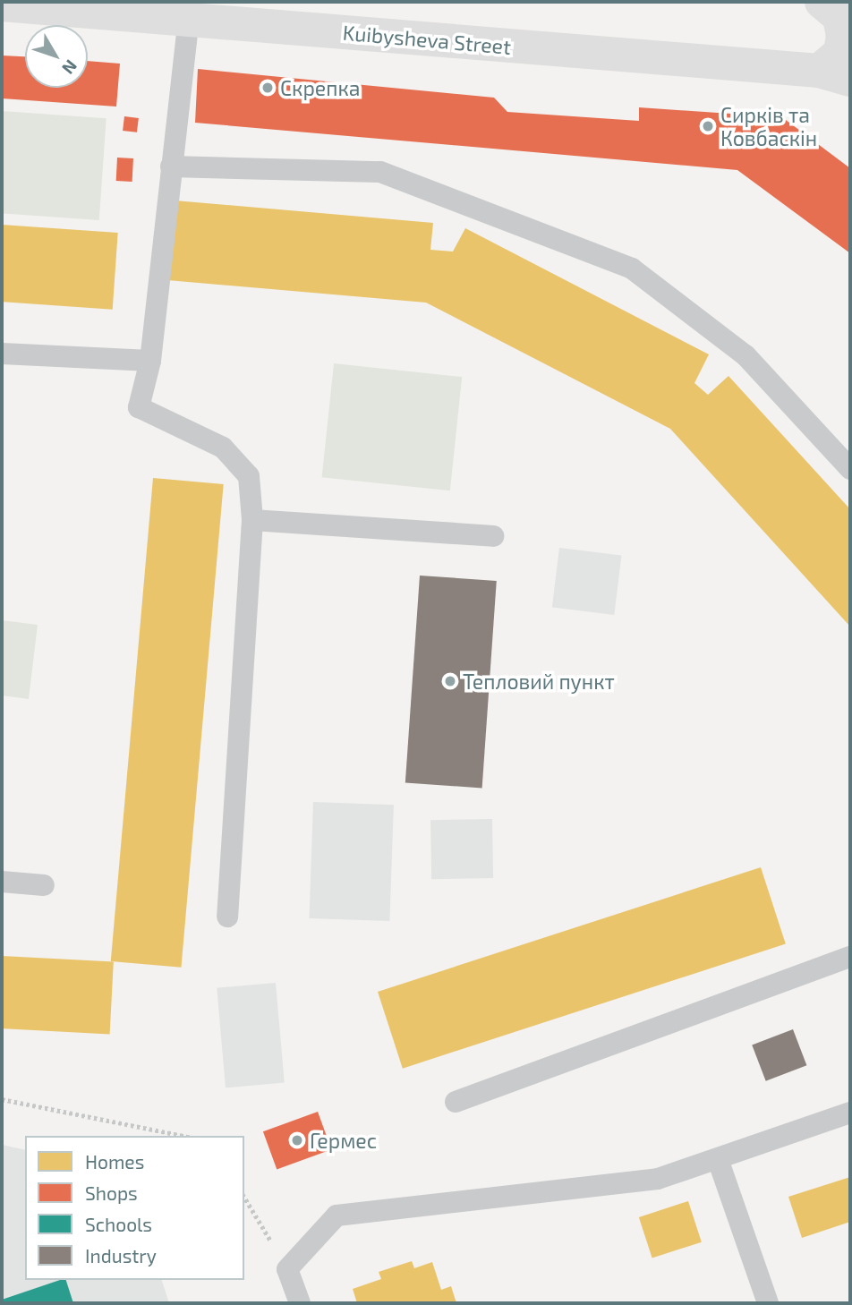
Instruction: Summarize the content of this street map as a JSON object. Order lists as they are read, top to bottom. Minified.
{"streets":{"main road":["Kuibysheva Street"]},"places":["Скрепка","Сирків та Ковбаскін","Тепловий пункт","Гермес"],"legend":["Homes","Shops","Schools","Industry"],"north":"bottom right"}
